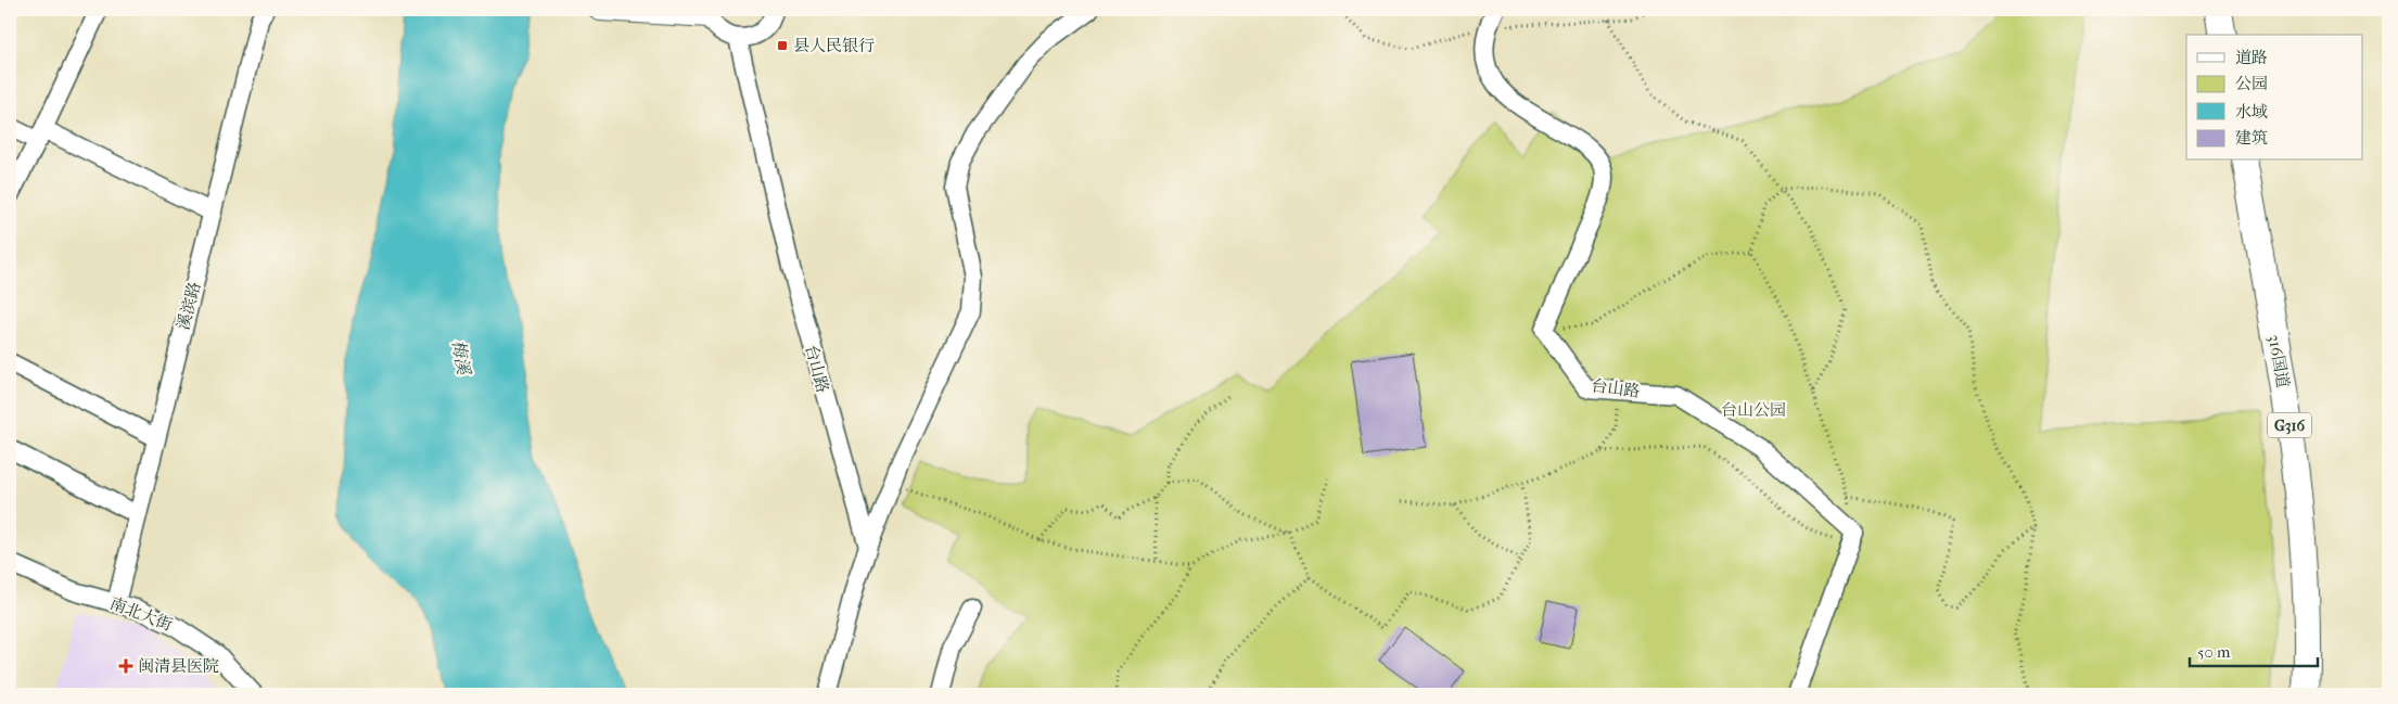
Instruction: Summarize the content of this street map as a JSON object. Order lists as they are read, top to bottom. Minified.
{"streets":{"highway":["316国道","G316"],"street":["溪滨路","台山路","南北大街"]},"crossings":[["溪滨路","南北大街"]],"water":["梅溪"],"parks":["台山公园"],"places":{"transit":["县人民银行"],"health":["闽清县医院"]},"legend":["道路","公园","水域","建筑"],"scale_bar":"50 m"}
